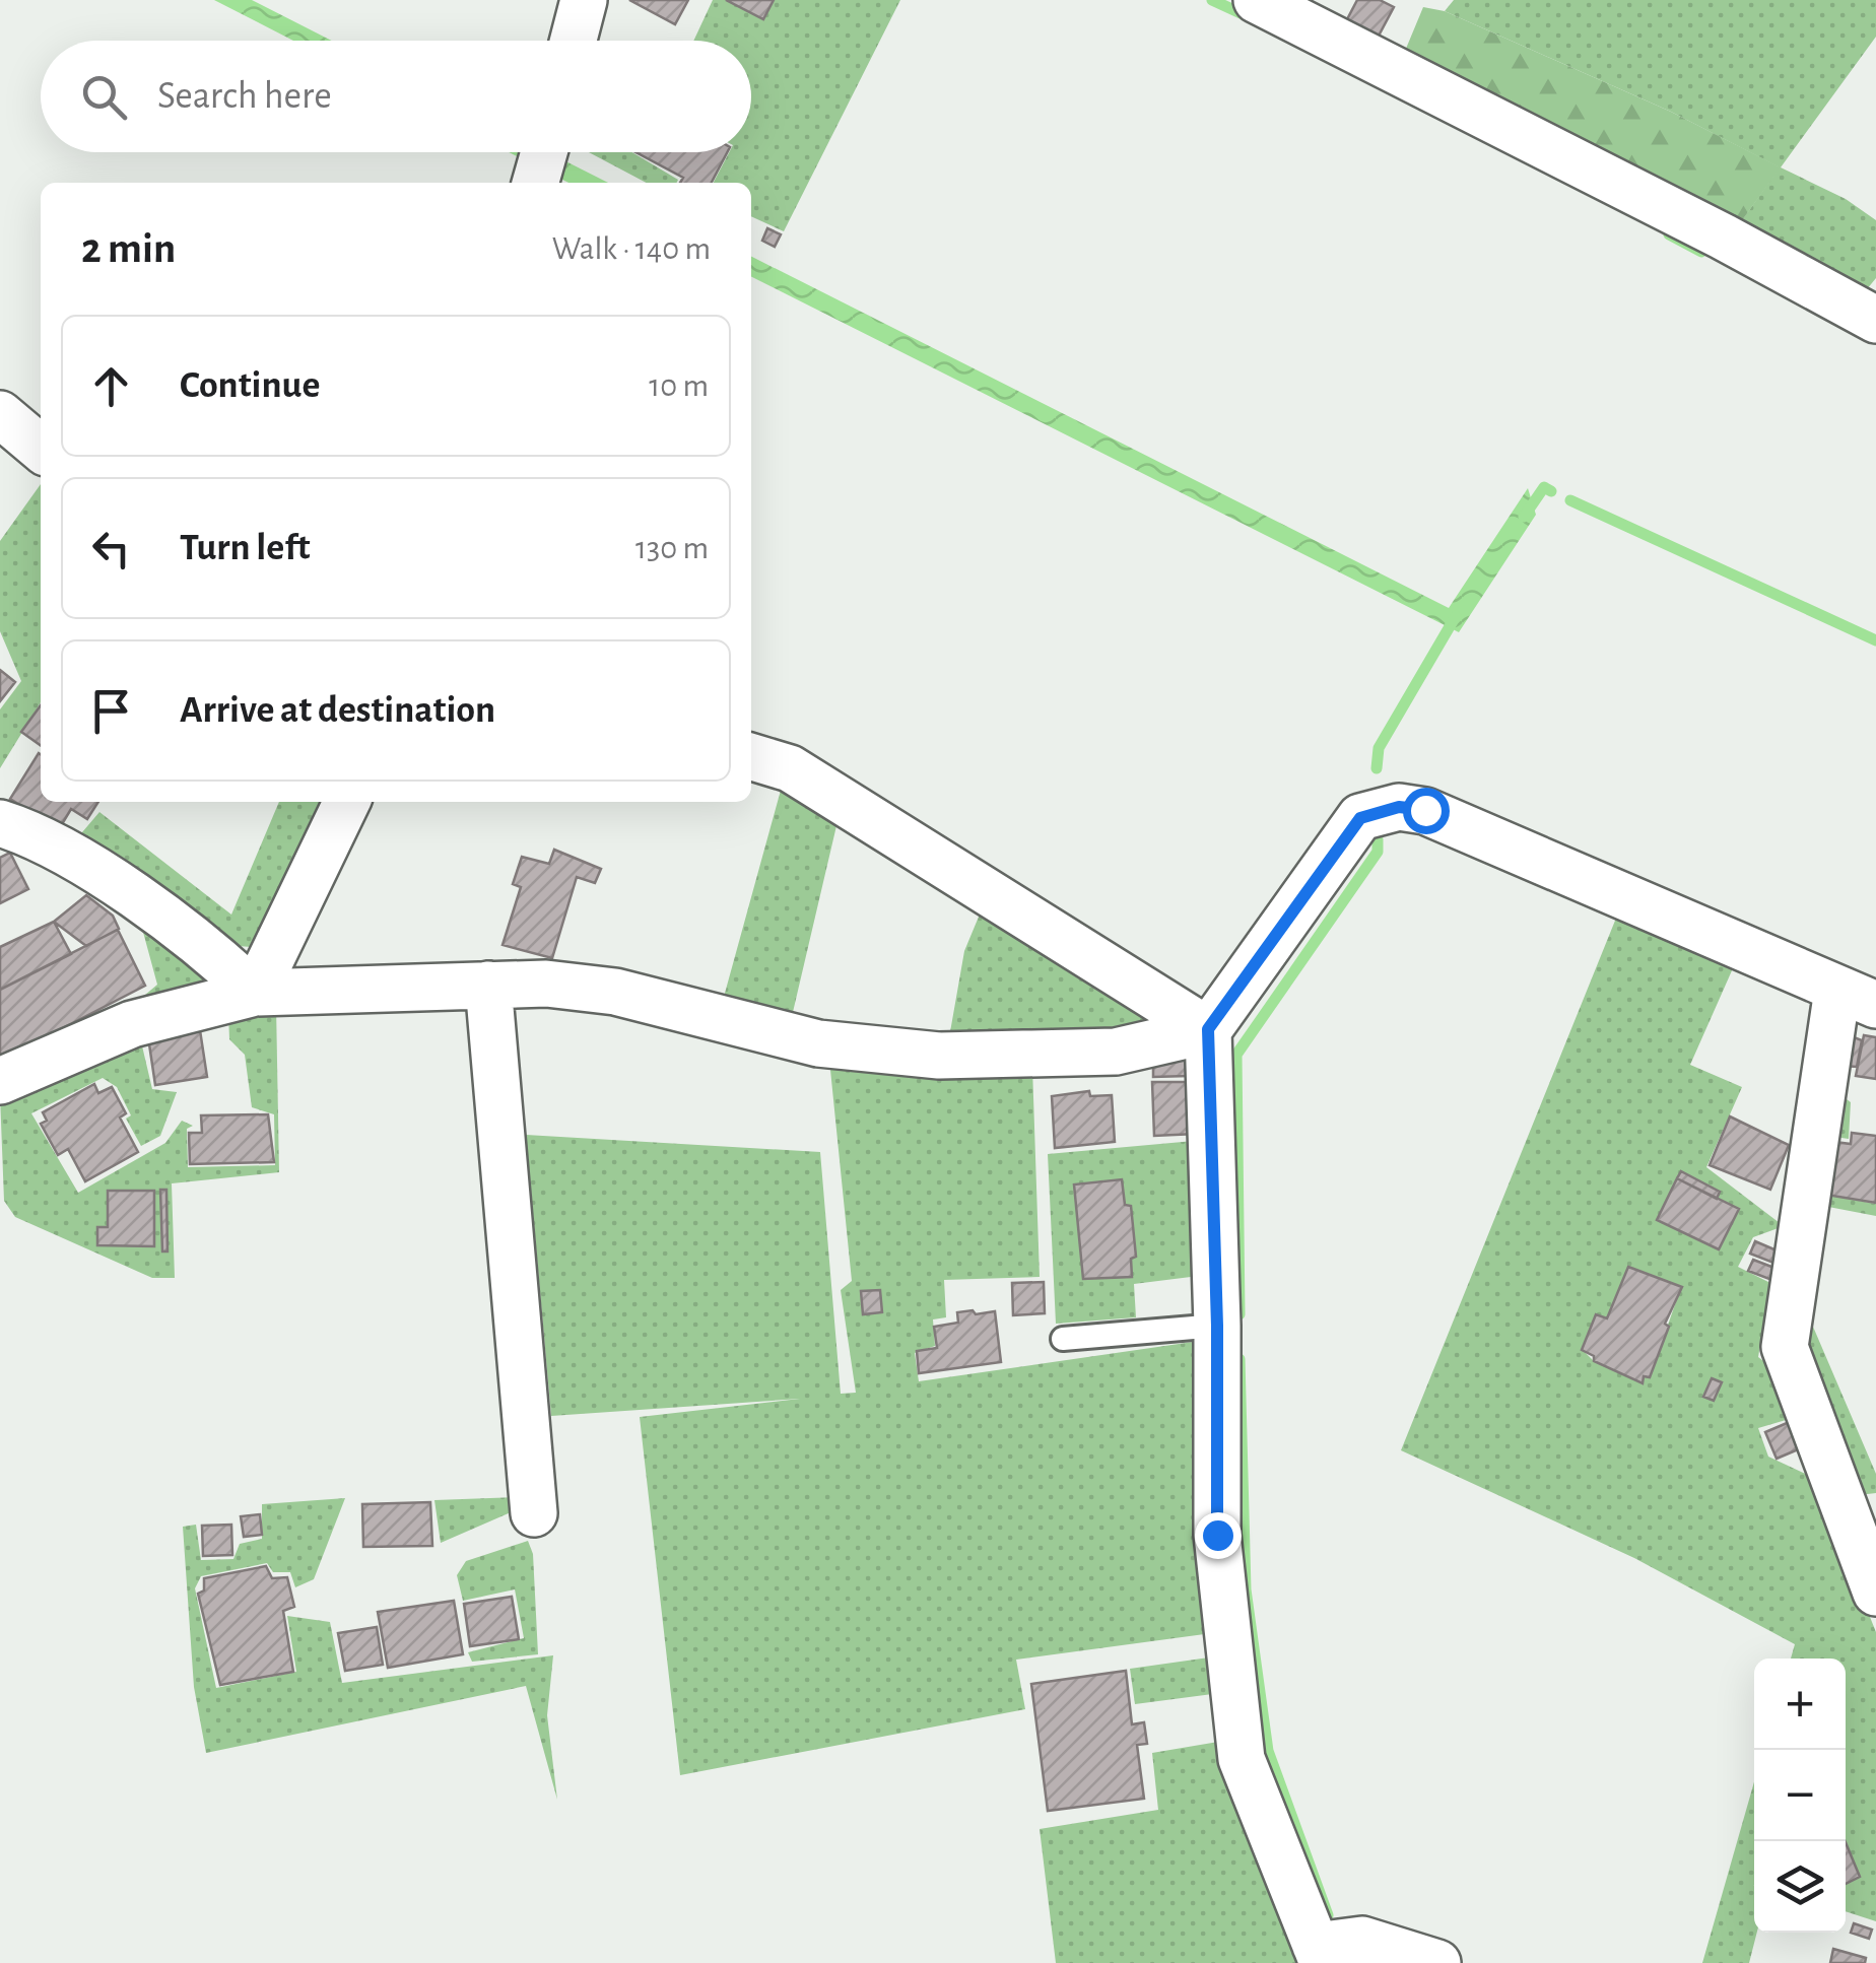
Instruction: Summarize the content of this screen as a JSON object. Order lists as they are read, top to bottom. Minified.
{"page":{"search":"Search here","heading":["2 min","Walk · 140 m"],"list":[["Continue","10 m"],["Turn left","130 m"],"Arrive at destination"],"map_buttons":["+","−"]}}
